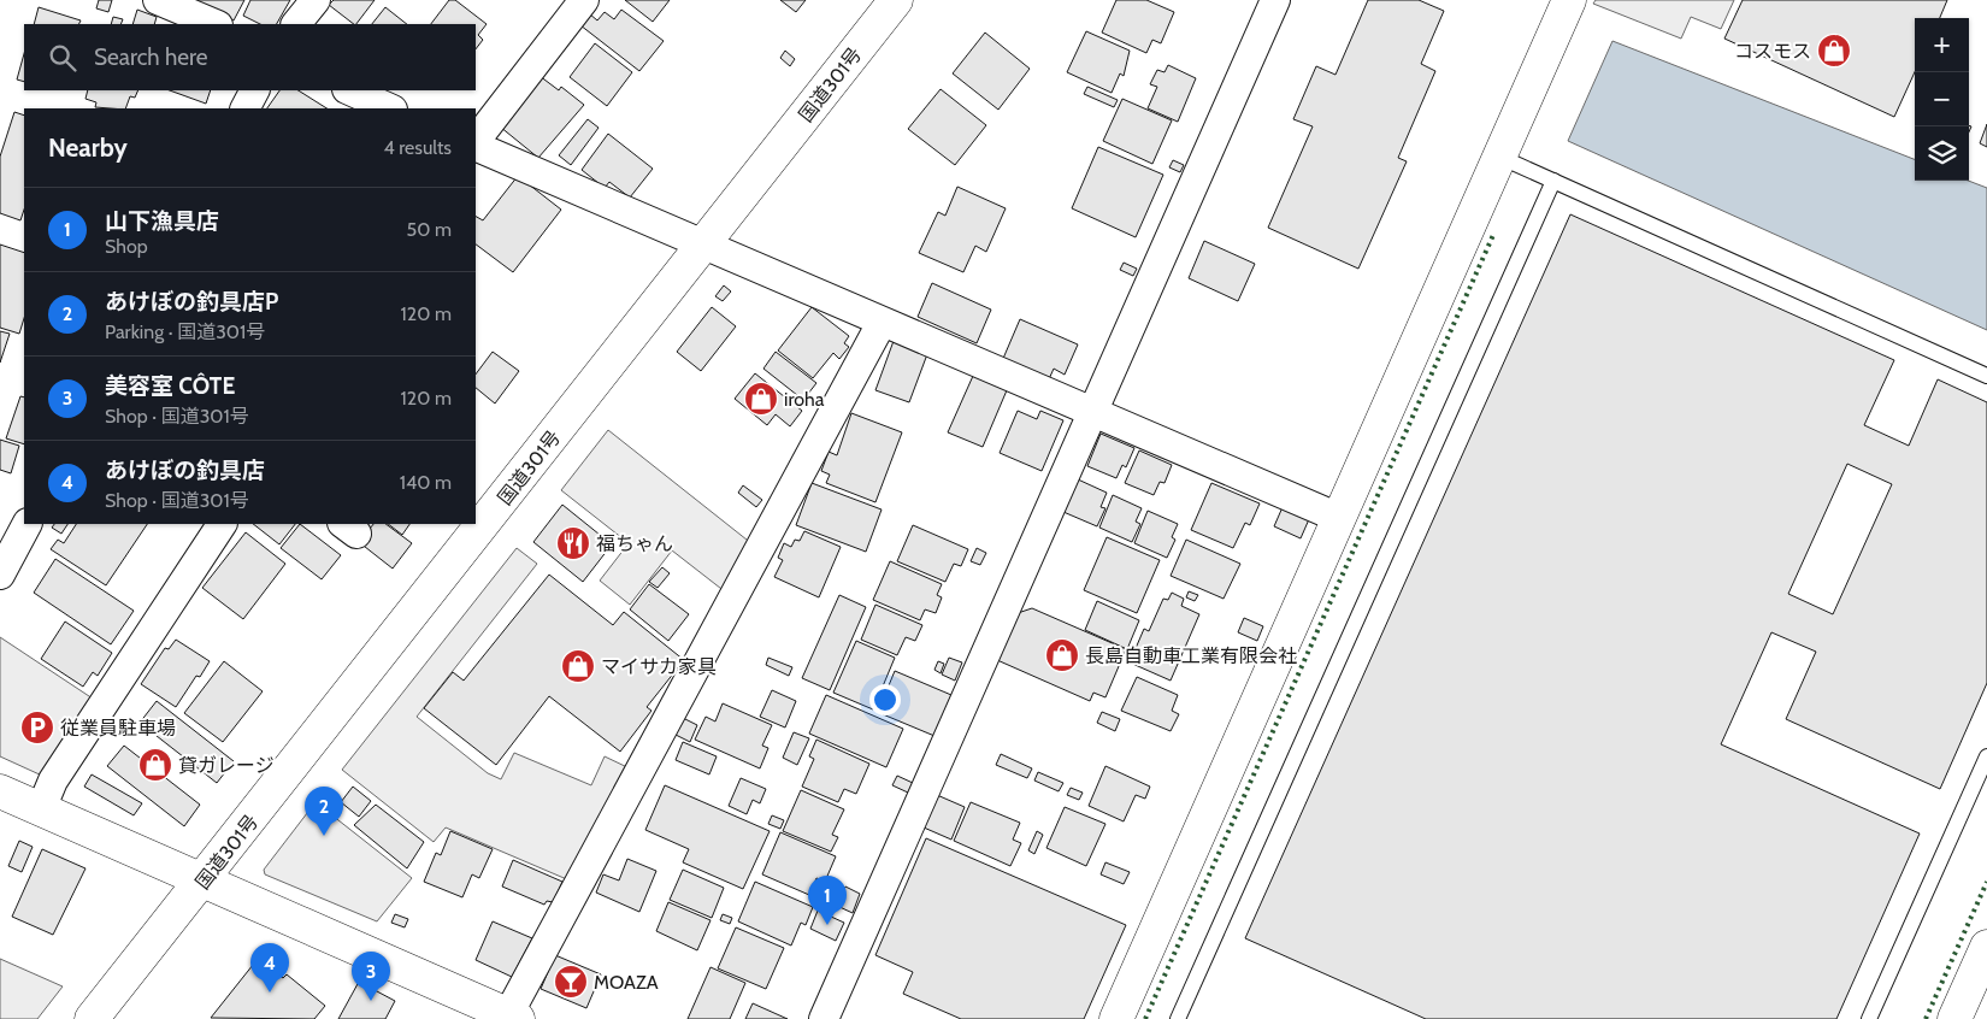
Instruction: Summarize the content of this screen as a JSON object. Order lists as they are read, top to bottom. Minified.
{"streets":{"main road":["国道301号"]},"places":{"shop":["コスモス","iroha","長島自動車工業有限会社","マイサカ家具","貸ガレージ"],"restaurant":["福ちゃん"],"parking":["従業員駐車場"],"bar":["MOAZA"]},"page":{"map_buttons":["+","−"],"search":"Search here","heading":["Nearby","4 results"],"list":[{"mark":"1","name":"山下漁具店","note":"Shop","value":"50 m"},{"mark":"2","name":"あけぼの釣具店P","note":"Parking · 国道301号","value":"120 m"},{"mark":"3","name":"美容室 CÔTE","note":"Shop · 国道301号","value":"120 m"},{"mark":"4","name":"あけぼの釣具店","note":"Shop · 国道301号","value":"140 m"}],"pins":["2","1","4","3"]}}
